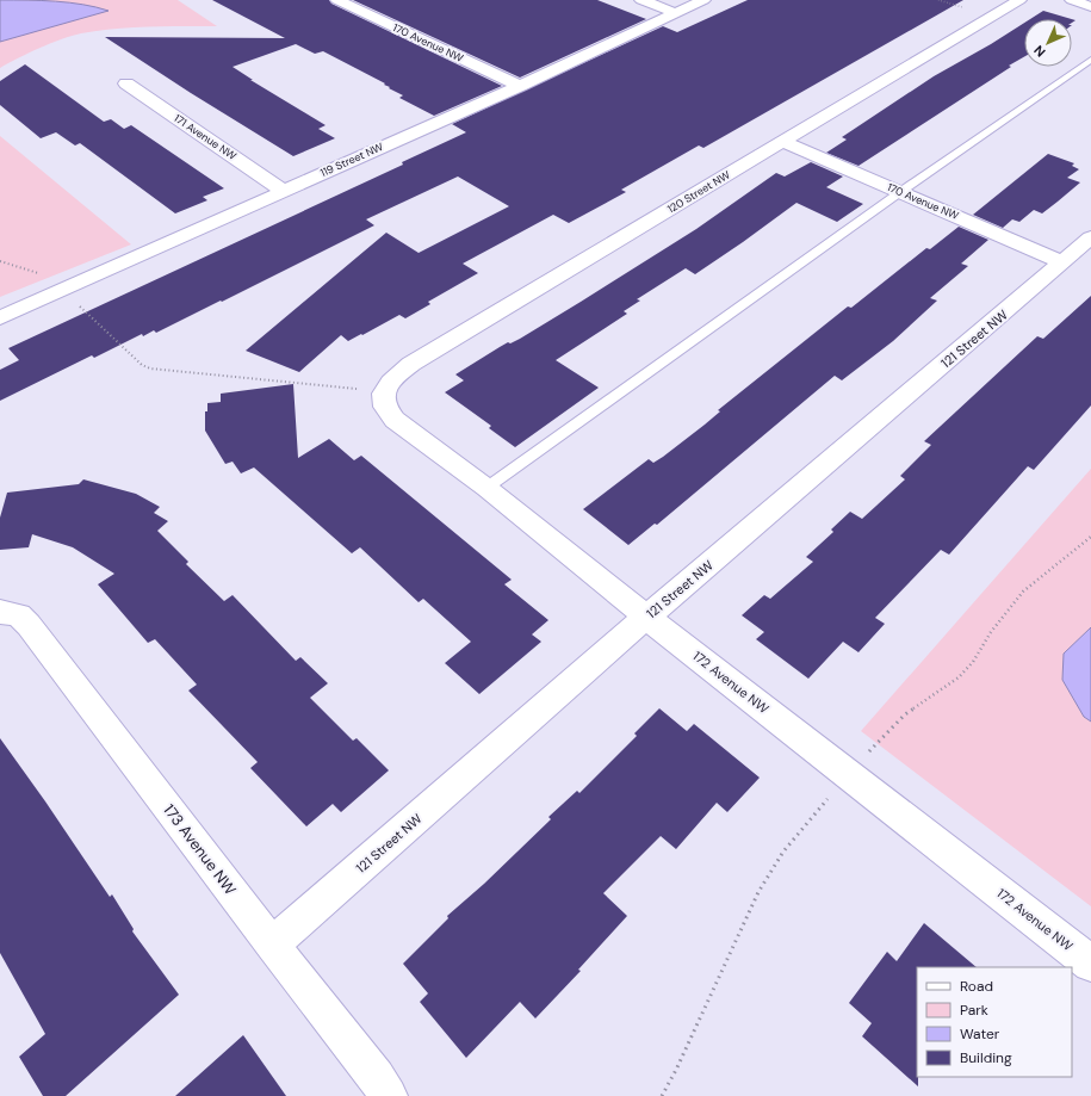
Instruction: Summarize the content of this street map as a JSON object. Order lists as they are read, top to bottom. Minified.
{"streets":{"street":["170 Avenue NW","171 Avenue NW","119 Street NW","120 Street NW","121 Street NW","172 Avenue NW","173 Avenue NW"]},"crossings":[["170 Avenue NW","119 Street NW"],["170 Avenue NW","120 Street NW"],["170 Avenue NW","121 Street NW"],["171 Avenue NW","119 Street NW"],["120 Street NW","172 Avenue NW"],["121 Street NW","172 Avenue NW"],["121 Street NW","173 Avenue NW"]],"legend":["Road","Park","Water","Building"],"north":"bottom left"}
